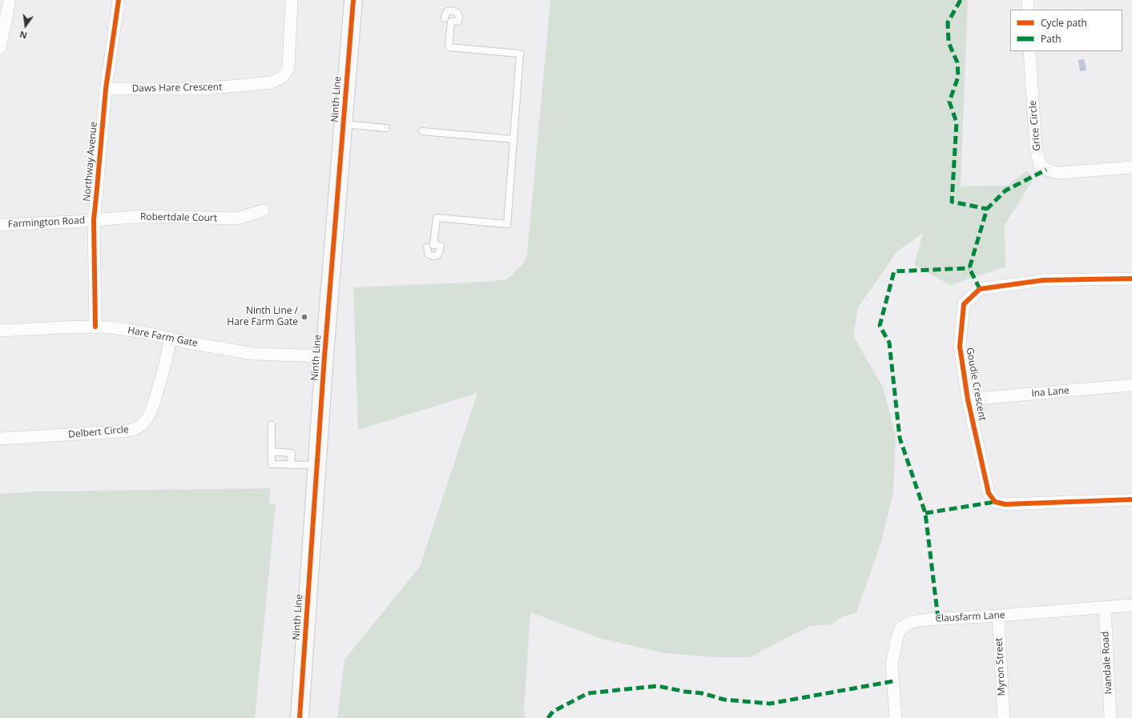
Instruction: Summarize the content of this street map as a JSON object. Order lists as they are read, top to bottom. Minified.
{"streets":{"main road":["Ninth Line"],"street":["Daws Hare Crescent","Grice Circle","Northway Avenue","Robertdale Court","Farmington Road","Hare Farm Gate","Goudie Crescent","Ina Lane","Delbert Circle","Clausfarm Lane","Ivandale Road","Myron Street"]},"crossings":[["Daws Hare Crescent","Northway Avenue"],["Ninth Line","Hare Farm Gate"],["Northway Avenue","Robertdale Court"],["Northway Avenue","Farmington Road"],["Northway Avenue","Hare Farm Gate"],["Robertdale Court","Farmington Road"],["Hare Farm Gate","Delbert Circle"],["Goudie Crescent","Ina Lane"],["Clausfarm Lane","Ivandale Road"],["Clausfarm Lane","Myron Street"]],"places":["Ninth Line / Hare Farm Gate"],"legend":["Cycle path","Path"],"north":"bottom"}
